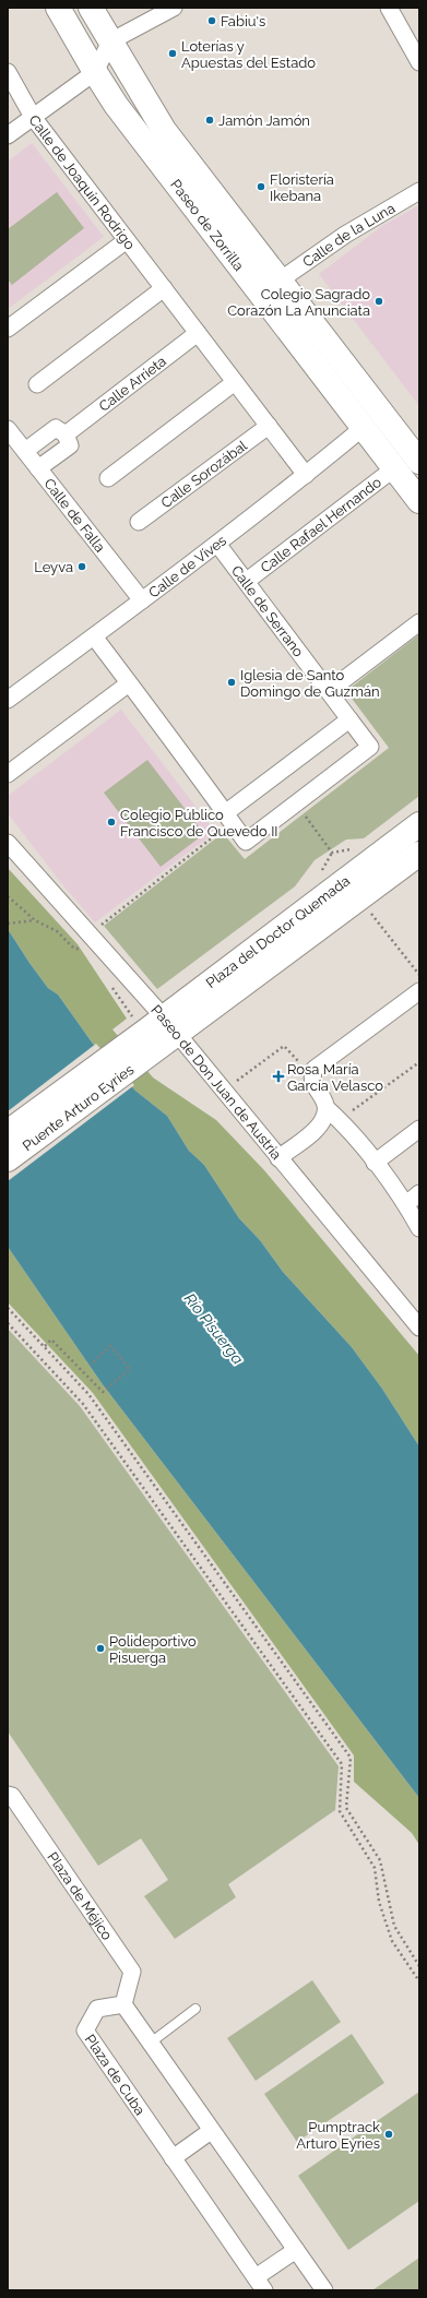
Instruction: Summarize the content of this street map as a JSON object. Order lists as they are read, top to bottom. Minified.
{"streets":{"main road":["Paseo de Zorrilla","Plaza del Doctor Quemada","Puente Arturo Eyries"],"street":["Calle de Joaquín Rodrigo","Calle de la Luna","Calle Arrieta","Calle Sorozábal","Calle de Falla","Calle Rafael Hernando","Calle de Vives","Calle de Serrano","Paseo de Don Juan de Austria","Plaza de Méjico","Plaza de Cuba"]},"crossings":[["Calle de Joaquín Rodrigo","Calle Arrieta"],["Calle de Joaquín Rodrigo","Calle Sorozábal"],["Calle de Joaquín Rodrigo","Calle de Vives"],["Paseo de Zorrilla","Calle de la Luna"],["Paseo de Zorrilla","Calle Rafael Hernando"],["Paseo de Zorrilla","Calle de Vives"],["Calle de Falla","Calle de Vives"],["Calle Rafael Hernando","Calle de Serrano"],["Calle de Vives","Calle de Serrano"],["Plaza del Doctor Quemada","Paseo de Don Juan de Austria"],["Plaza del Doctor Quemada","Puente Arturo Eyries"],["Plaza de Méjico","Plaza de Cuba"]],"water":["Río Pisuerga"],"places":{"other":["Fabiu's","Loterías y Apuestas del Estado","Jamón Jamón","Floristería Ikebana","Colegio Sagrado Corazón La Anunciata","Leyva","Iglesia de Santo Domingo de Guzmán","Colegio Público Francisco de Quevedo II","Polideportivo Pisuerga","Pumptrack Arturo Eyries"],"health":["Rosa María García Velasco"]}}
